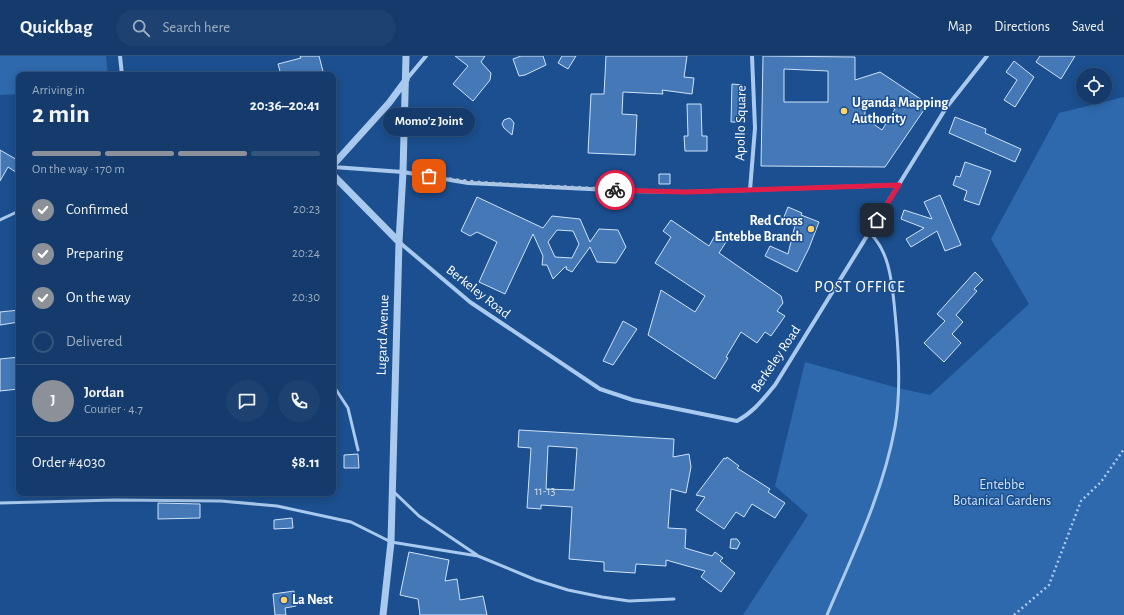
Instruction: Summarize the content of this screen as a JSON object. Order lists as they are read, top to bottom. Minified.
{"streets":{"street":["Apollo Square","Berkeley Road","Lugard Avenue"]},"crossings":[["Berkeley Road","Lugard Avenue"]],"districts":["POST OFFICE"],"parks":["Entebbe Botanical Gardens"],"places":["Uganda Mapping Authority","Momo'z Joint","Red Cross Entebbe Branch","La Nest"],"house_numbers":["11-13"],"page":{"header":"Quickbag","search":"Search here","nav":["Map","Directions","Saved"],"heading":["2 min","Arriving in","20:36–20:41"],"panel":["Jordan","Courier · 4.7","Order #4030","$8.11"],"bubble":"Momo'z Joint","bar":"On the way · 170 m","list":[["Confirmed","20:23"],["Preparing","20:24"],["On the way","20:30"],"Delivered"],"round":"J"}}
